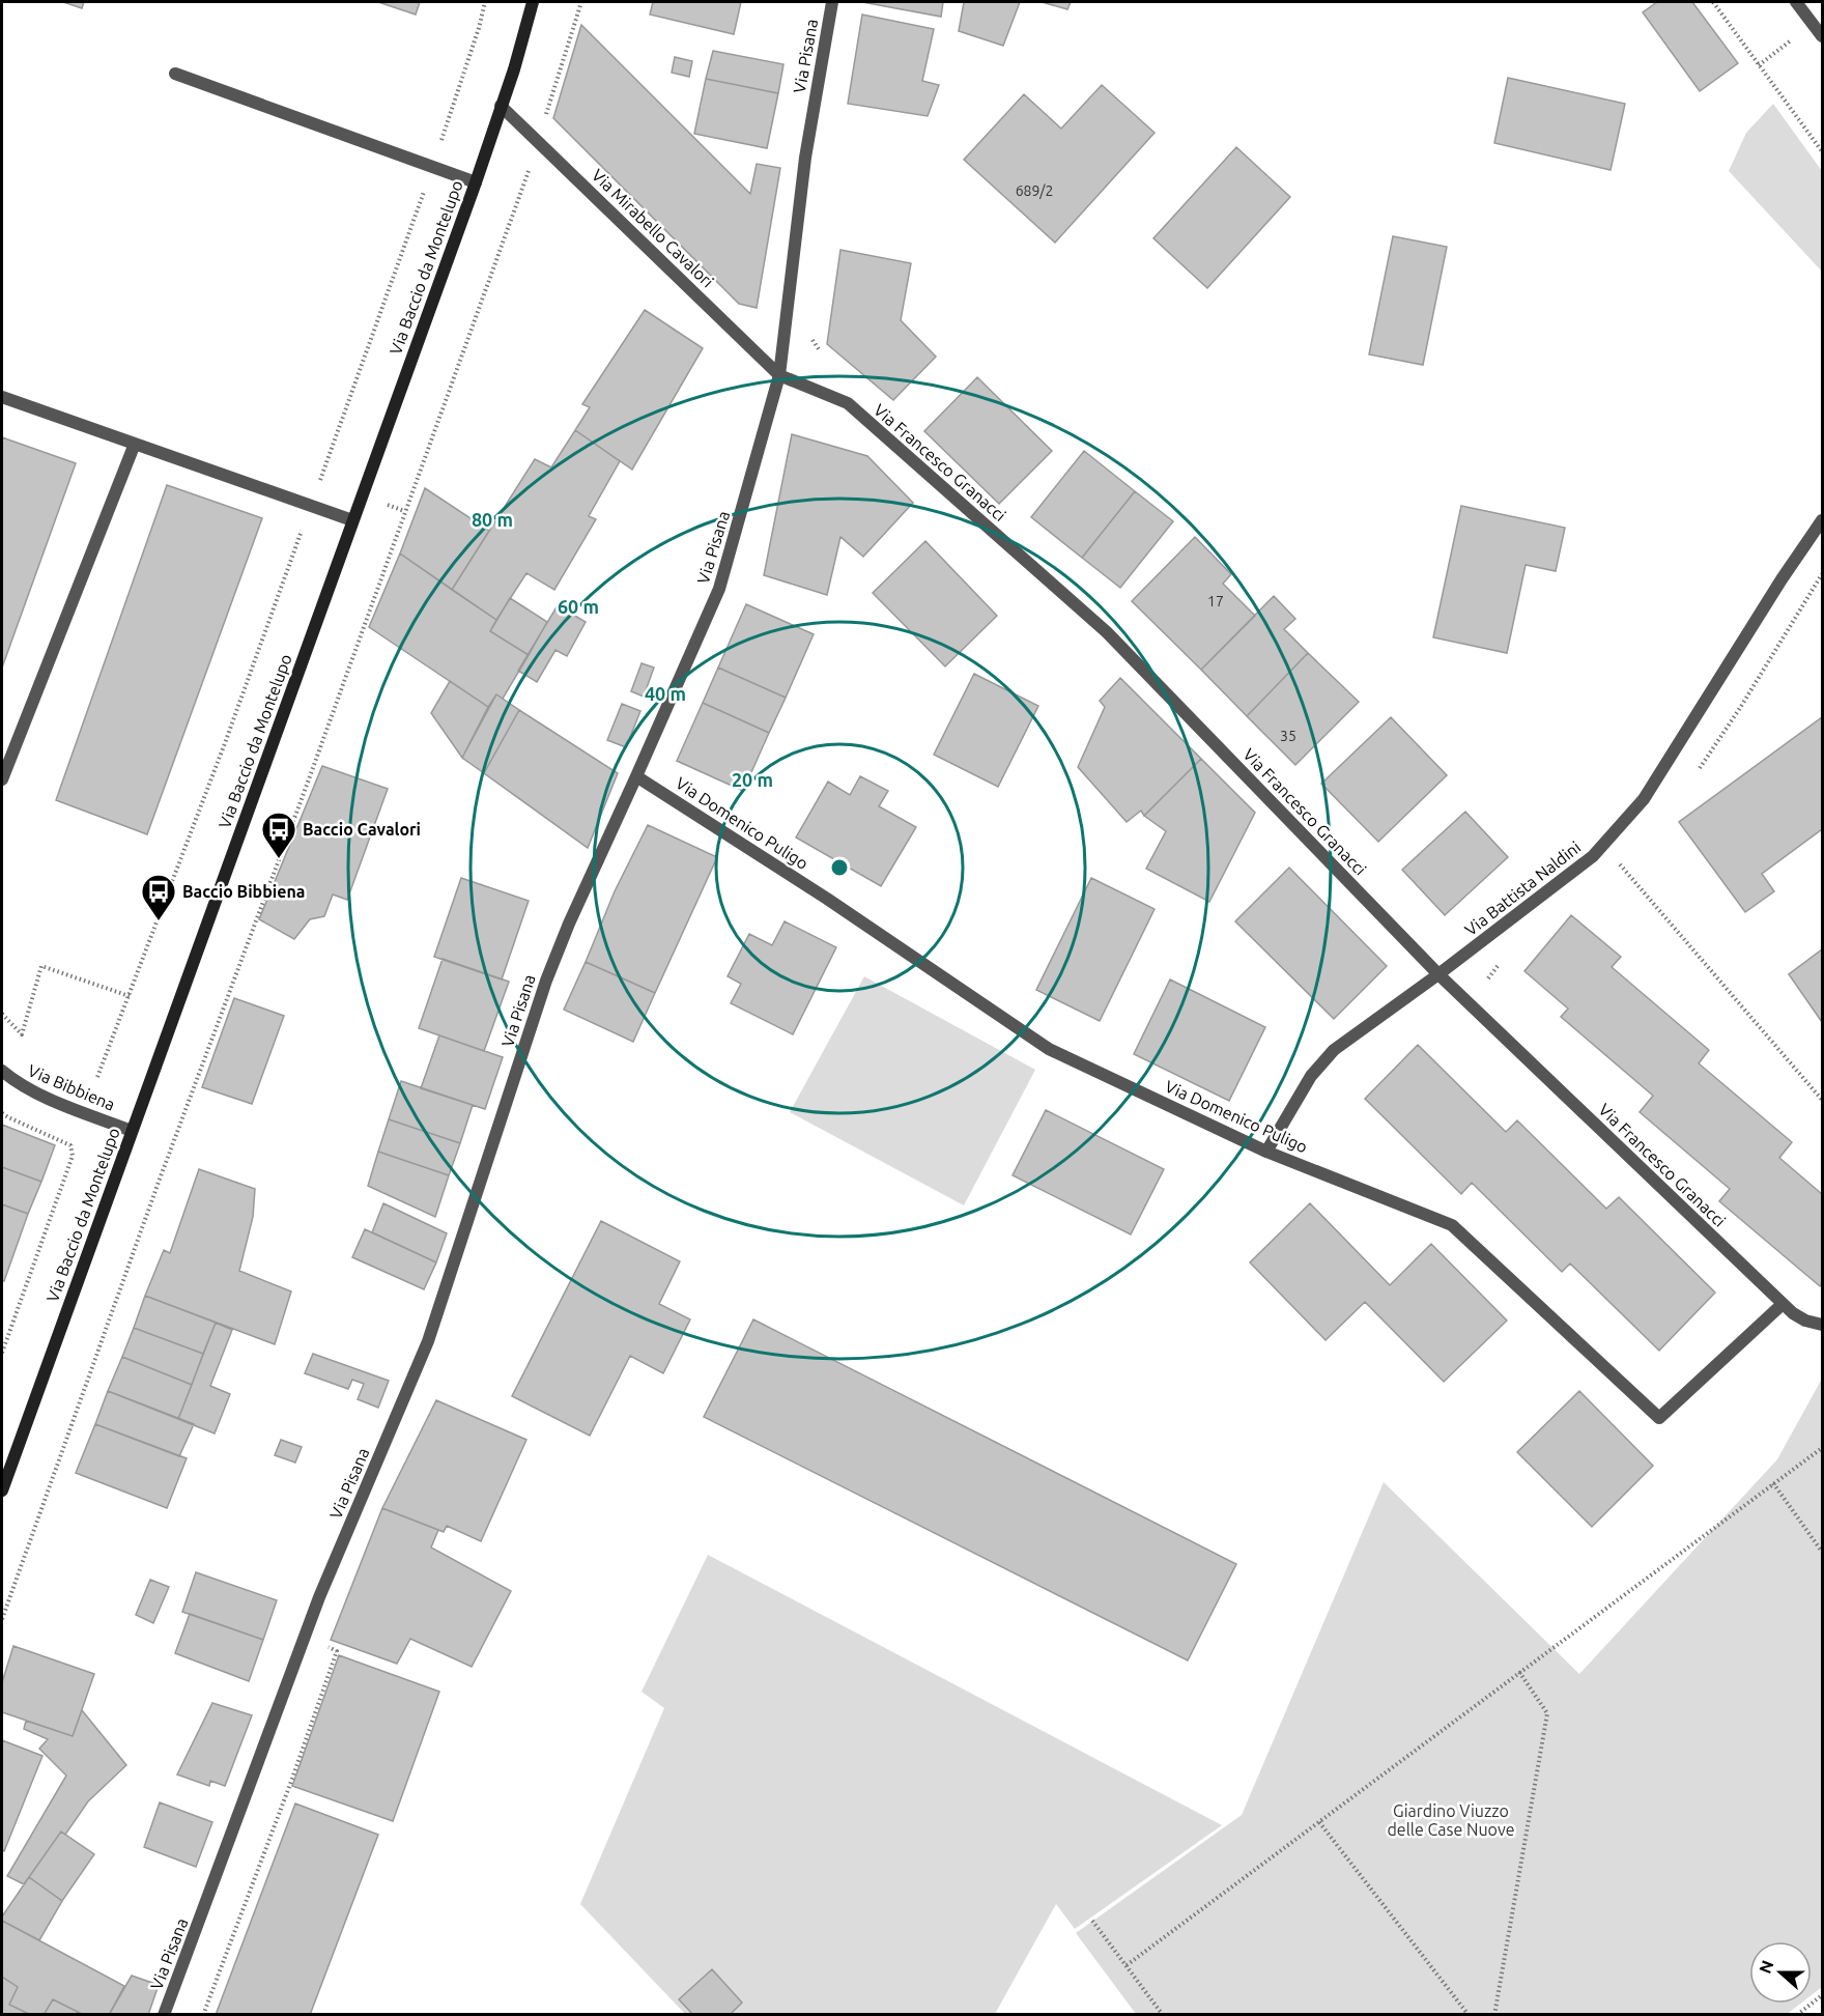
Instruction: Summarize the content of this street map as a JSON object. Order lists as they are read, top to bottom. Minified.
{"streets":{"street":["Via Pisana","Via Mirabello Cavalori","Via Baccio da Montelupo","Via Francesco Granacci","Via Domenico Puligo","Via Battista Naldini","Via Bibbiena"]},"crossings":[["Via Pisana","Via Mirabello Cavalori"],["Via Pisana","Via Francesco Granacci"],["Via Pisana","Via Domenico Puligo"],["Via Mirabello Cavalori","Via Baccio da Montelupo"],["Via Mirabello Cavalori","Via Francesco Granacci"],["Via Baccio da Montelupo","Via Bibbiena"],["Via Francesco Granacci","Via Domenico Puligo"],["Via Francesco Granacci","Via Battista Naldini"],["Via Domenico Puligo","Via Battista Naldini"]],"parks":["Giardino Viuzzo delle Case Nuove"],"places":{"bus stop":["Baccio Cavalori","Baccio Bibbiena"]},"house_numbers":["689/2","17","35"],"north":"left","rings":["80 m","60 m","40 m","20 m"]}
